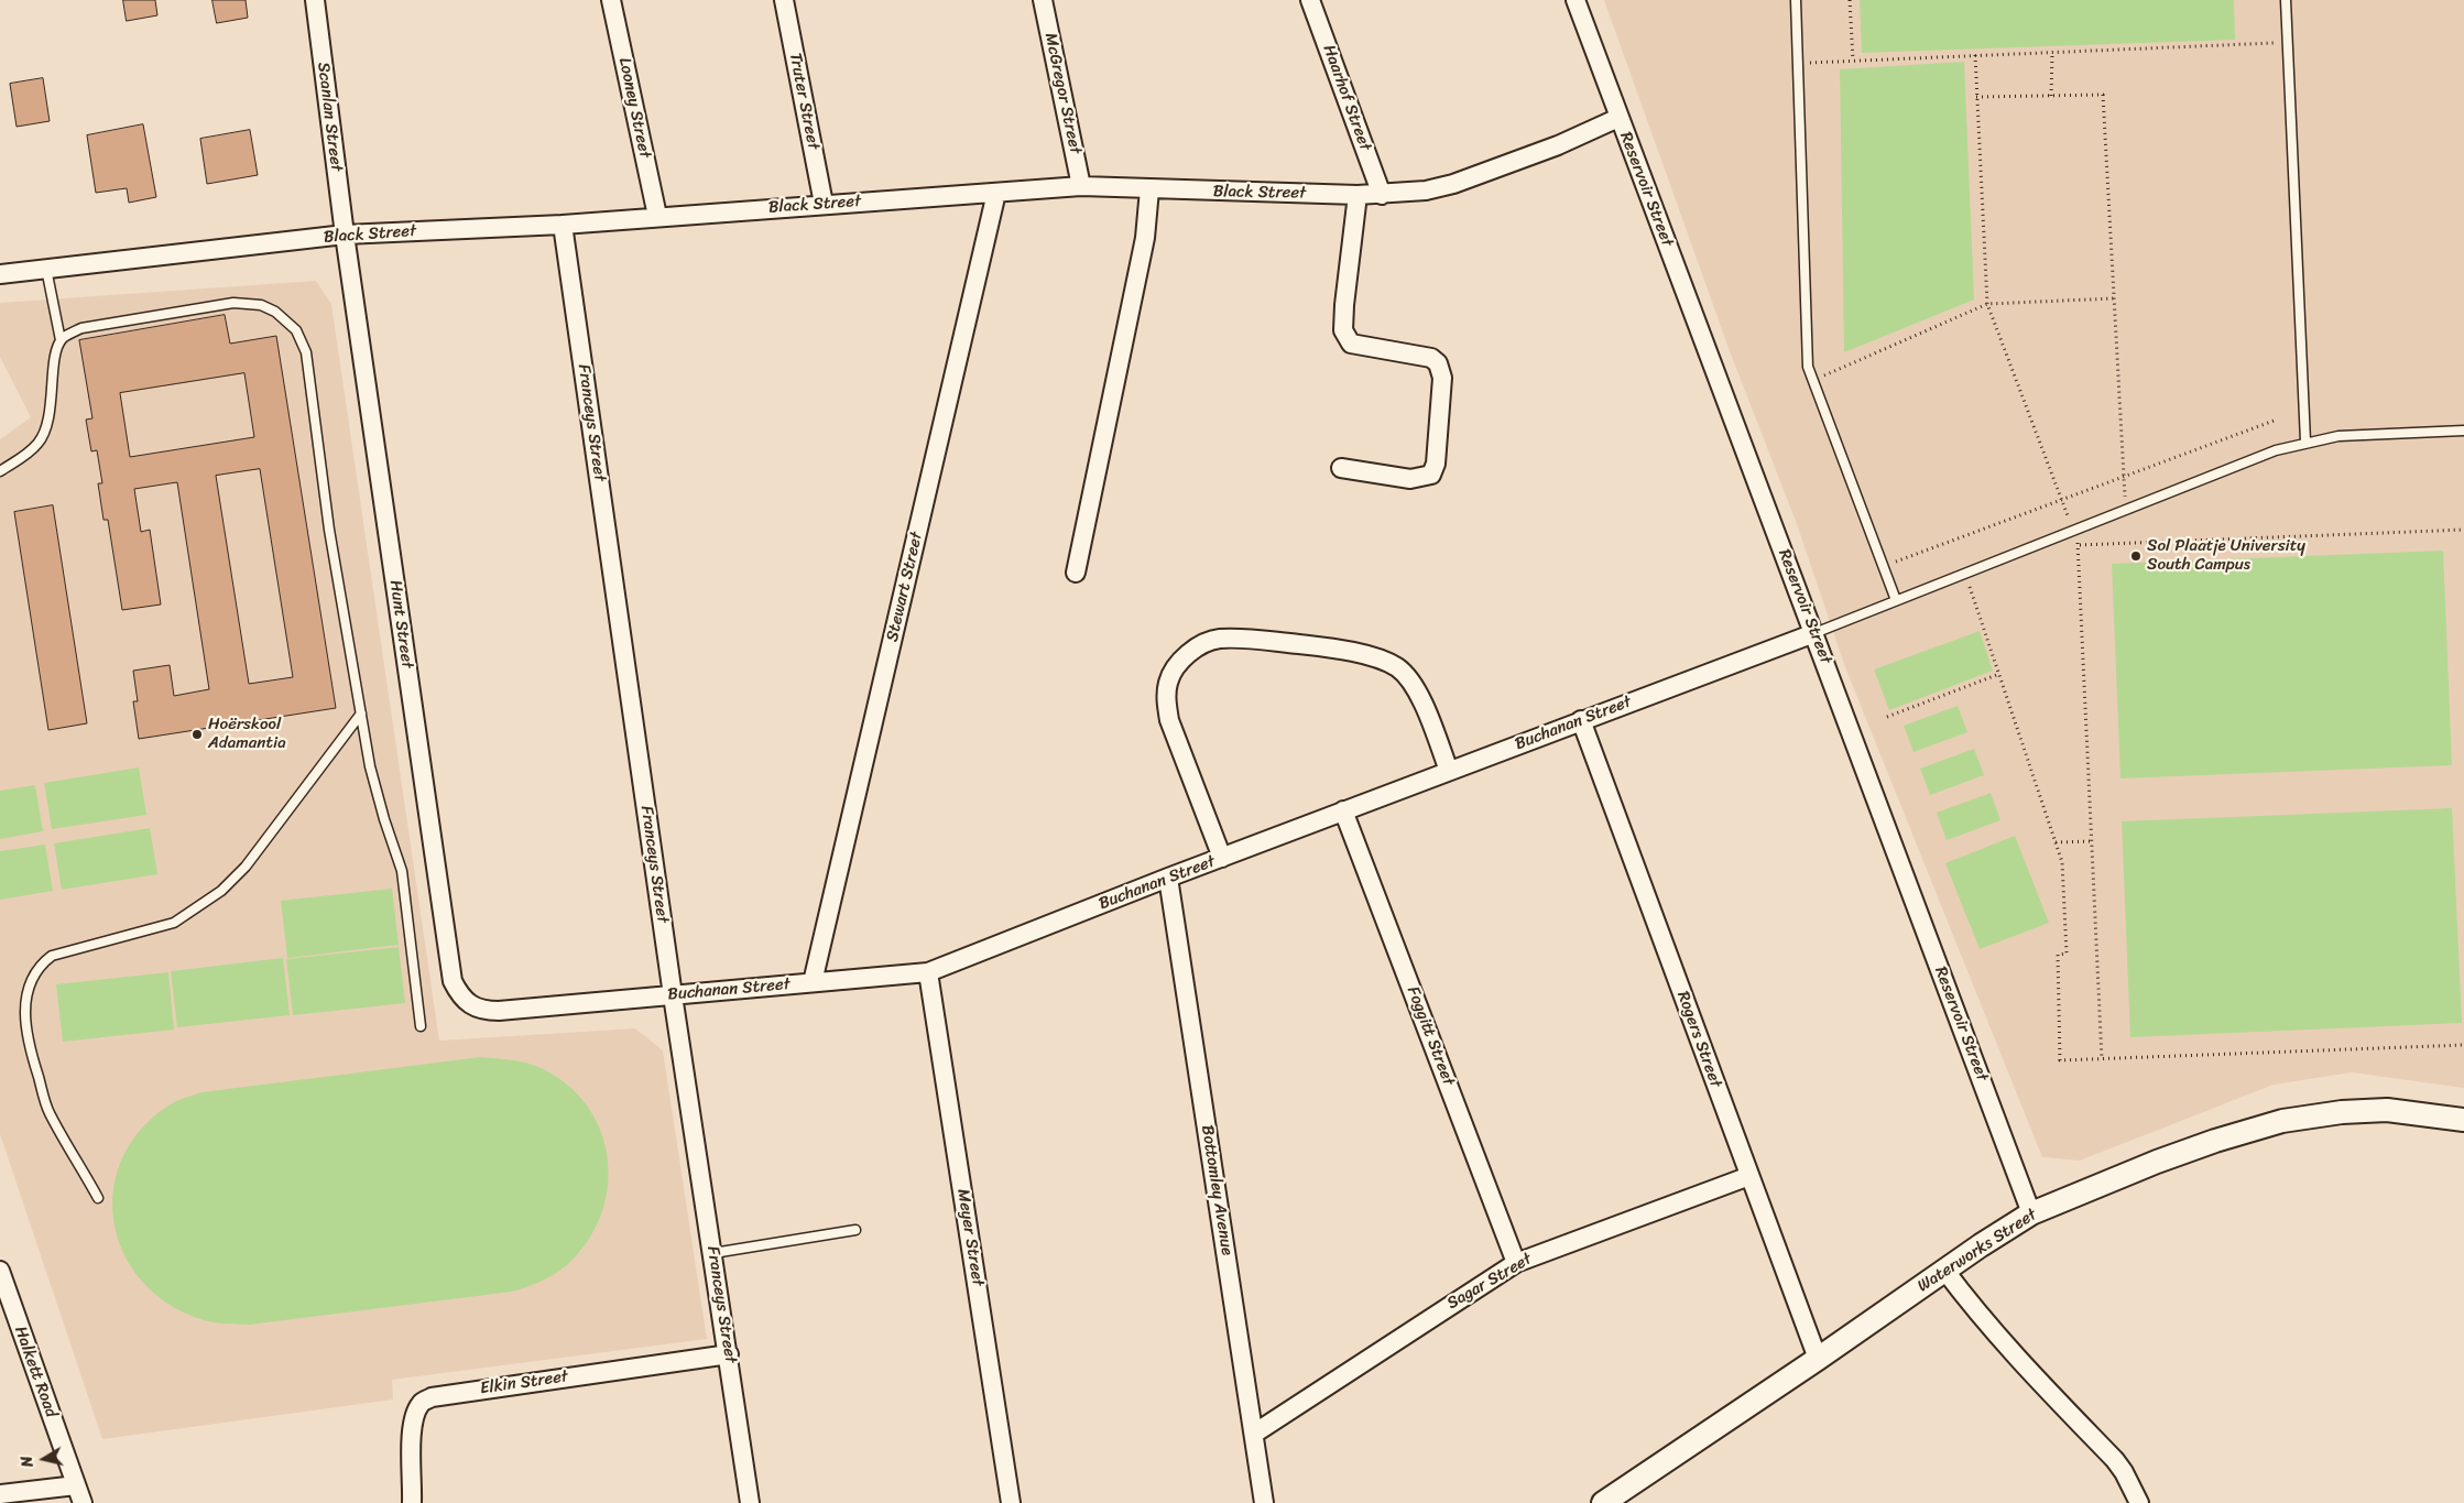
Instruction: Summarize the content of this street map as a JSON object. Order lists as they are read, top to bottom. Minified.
{"streets":{"street":["McGregor Street","Haarhof Street","Truter Street","Looney Street","Scanlan Street","Reservoir Street","Black Street","Franceys Street","Stewart Street","Hunt Street","Buchanan Street","Foggitt Street","Rogers Street","Bottomley Avenue","Meyer Street","Waterworks Street","Sagar Street","Halkett Road","Elkin Street"]},"crossings":[["McGregor Street","Black Street"],["Haarhof Street","Black Street"],["Truter Street","Black Street"],["Looney Street","Black Street"],["Scanlan Street","Black Street"],["Scanlan Street","Hunt Street"],["Reservoir Street","Black Street"],["Reservoir Street","Buchanan Street"],["Reservoir Street","Waterworks Street"],["Black Street","Franceys Street"],["Black Street","Stewart Street"],["Black Street","Hunt Street"],["Franceys Street","Buchanan Street"],["Franceys Street","Elkin Street"],["Stewart Street","Buchanan Street"],["Hunt Street","Buchanan Street"],["Buchanan Street","Foggitt Street"],["Buchanan Street","Rogers Street"],["Buchanan Street","Bottomley Avenue"],["Buchanan Street","Meyer Street"],["Foggitt Street","Sagar Street"],["Rogers Street","Waterworks Street"],["Rogers Street","Sagar Street"],["Bottomley Avenue","Sagar Street"]],"places":["Sol Plaatje University South Campus","Hoërskool Adamantia"],"north":"left"}
